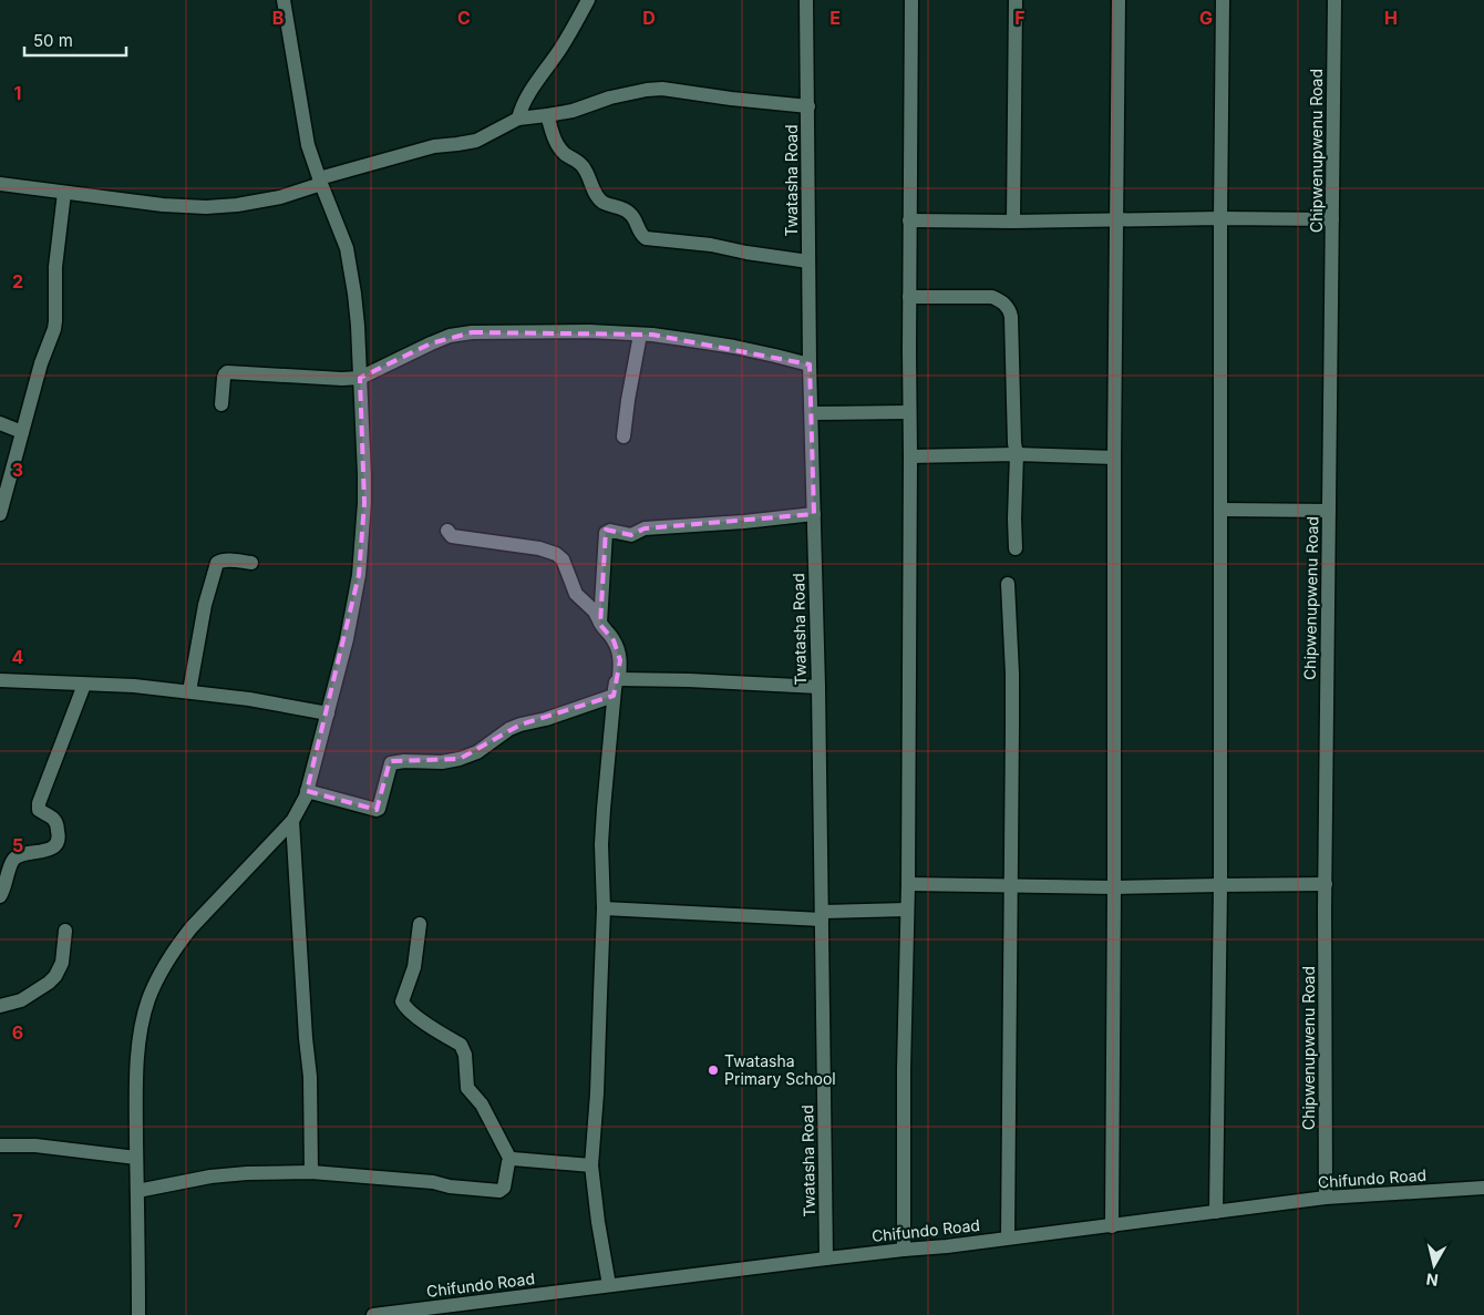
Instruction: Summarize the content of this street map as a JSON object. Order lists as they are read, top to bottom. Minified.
{"streets":{"street":["Chipwenupwenu Road","Twatasha Road","Chifundo Road"]},"crossings":[["Chipwenupwenu Road","Chifundo Road"],["Twatasha Road","Chifundo Road"]],"places":["Twatasha Primary School"],"scale_bar":"50 m","north":"bottom","grid":{"columns":["B","C","D","E","F","G","H"],"rows":["1","2","3","4","5","6","7"]}}
